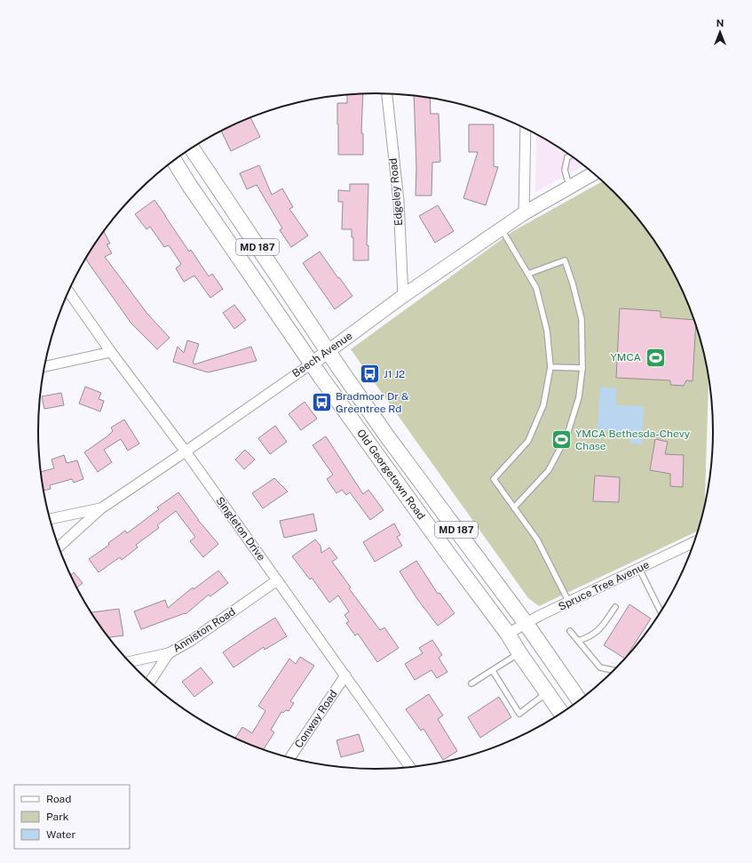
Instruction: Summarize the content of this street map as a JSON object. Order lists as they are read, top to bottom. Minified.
{"streets":{"main road":["MD 187","Old Georgetown Road"],"street":["Edgeley Road","Beech Avenue","Singleton Drive","Spruce Tree Avenue","Anniston Road","Conway Road"]},"crossings":[["Edgeley Road","Beech Avenue"],["Beech Avenue","Old Georgetown Road"],["Beech Avenue","Singleton Drive"],["Old Georgetown Road","Spruce Tree Avenue"],["Singleton Drive","Anniston Road"],["Singleton Drive","Conway Road"]],"places":{"sports":["YMCA","YMCA Bethesda-Chevy Chase"],"bus stop":["J1 J2","Bradmoor Dr & Greentree Rd"]},"legend":["Road","Park","Water"],"north":"top"}
